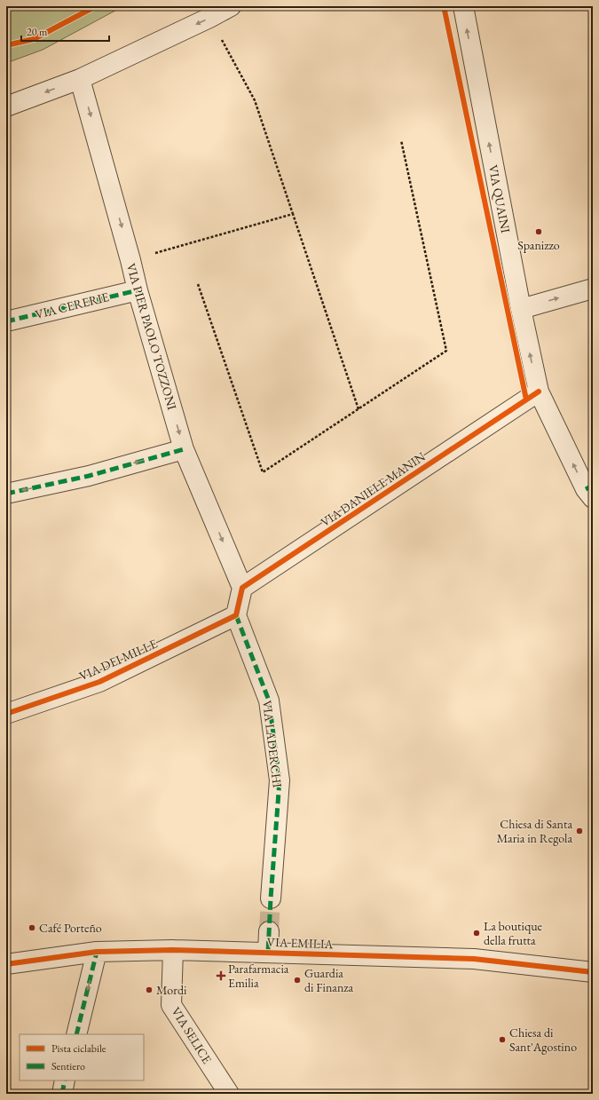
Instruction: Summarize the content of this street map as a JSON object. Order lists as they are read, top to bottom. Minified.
{"streets":{"street":["VIA QUAINI","VIA CERERIE","VIA PIER PAOLO TOZZONI","VIA DANIELE MANIN","VIA DEI MILLE","VIA LADERCHI","VIA EMILIA","VIA SELICE"]},"crossings":[["VIA QUAINI","VIA DANIELE MANIN"],["VIA CERERIE","VIA PIER PAOLO TOZZONI"],["VIA PIER PAOLO TOZZONI","VIA DANIELE MANIN"],["VIA DEI MILLE","VIA LADERCHI"],["VIA EMILIA","VIA SELICE"]],"one_way":["VIA QUAINI","VIA PIER PAOLO TOZZONI"],"places":{"other":["Spanizzo","Chiesa di Santa Maria in Regola","Café Porteño","La boutique della frutta","Guardia di Finanza","Mordi","Chiesa di Sant'Agostino"],"health":["Parafarmacia Emilia"]},"legend":["Pista ciclabile","Sentiero"],"scale_bar":"20 m"}
